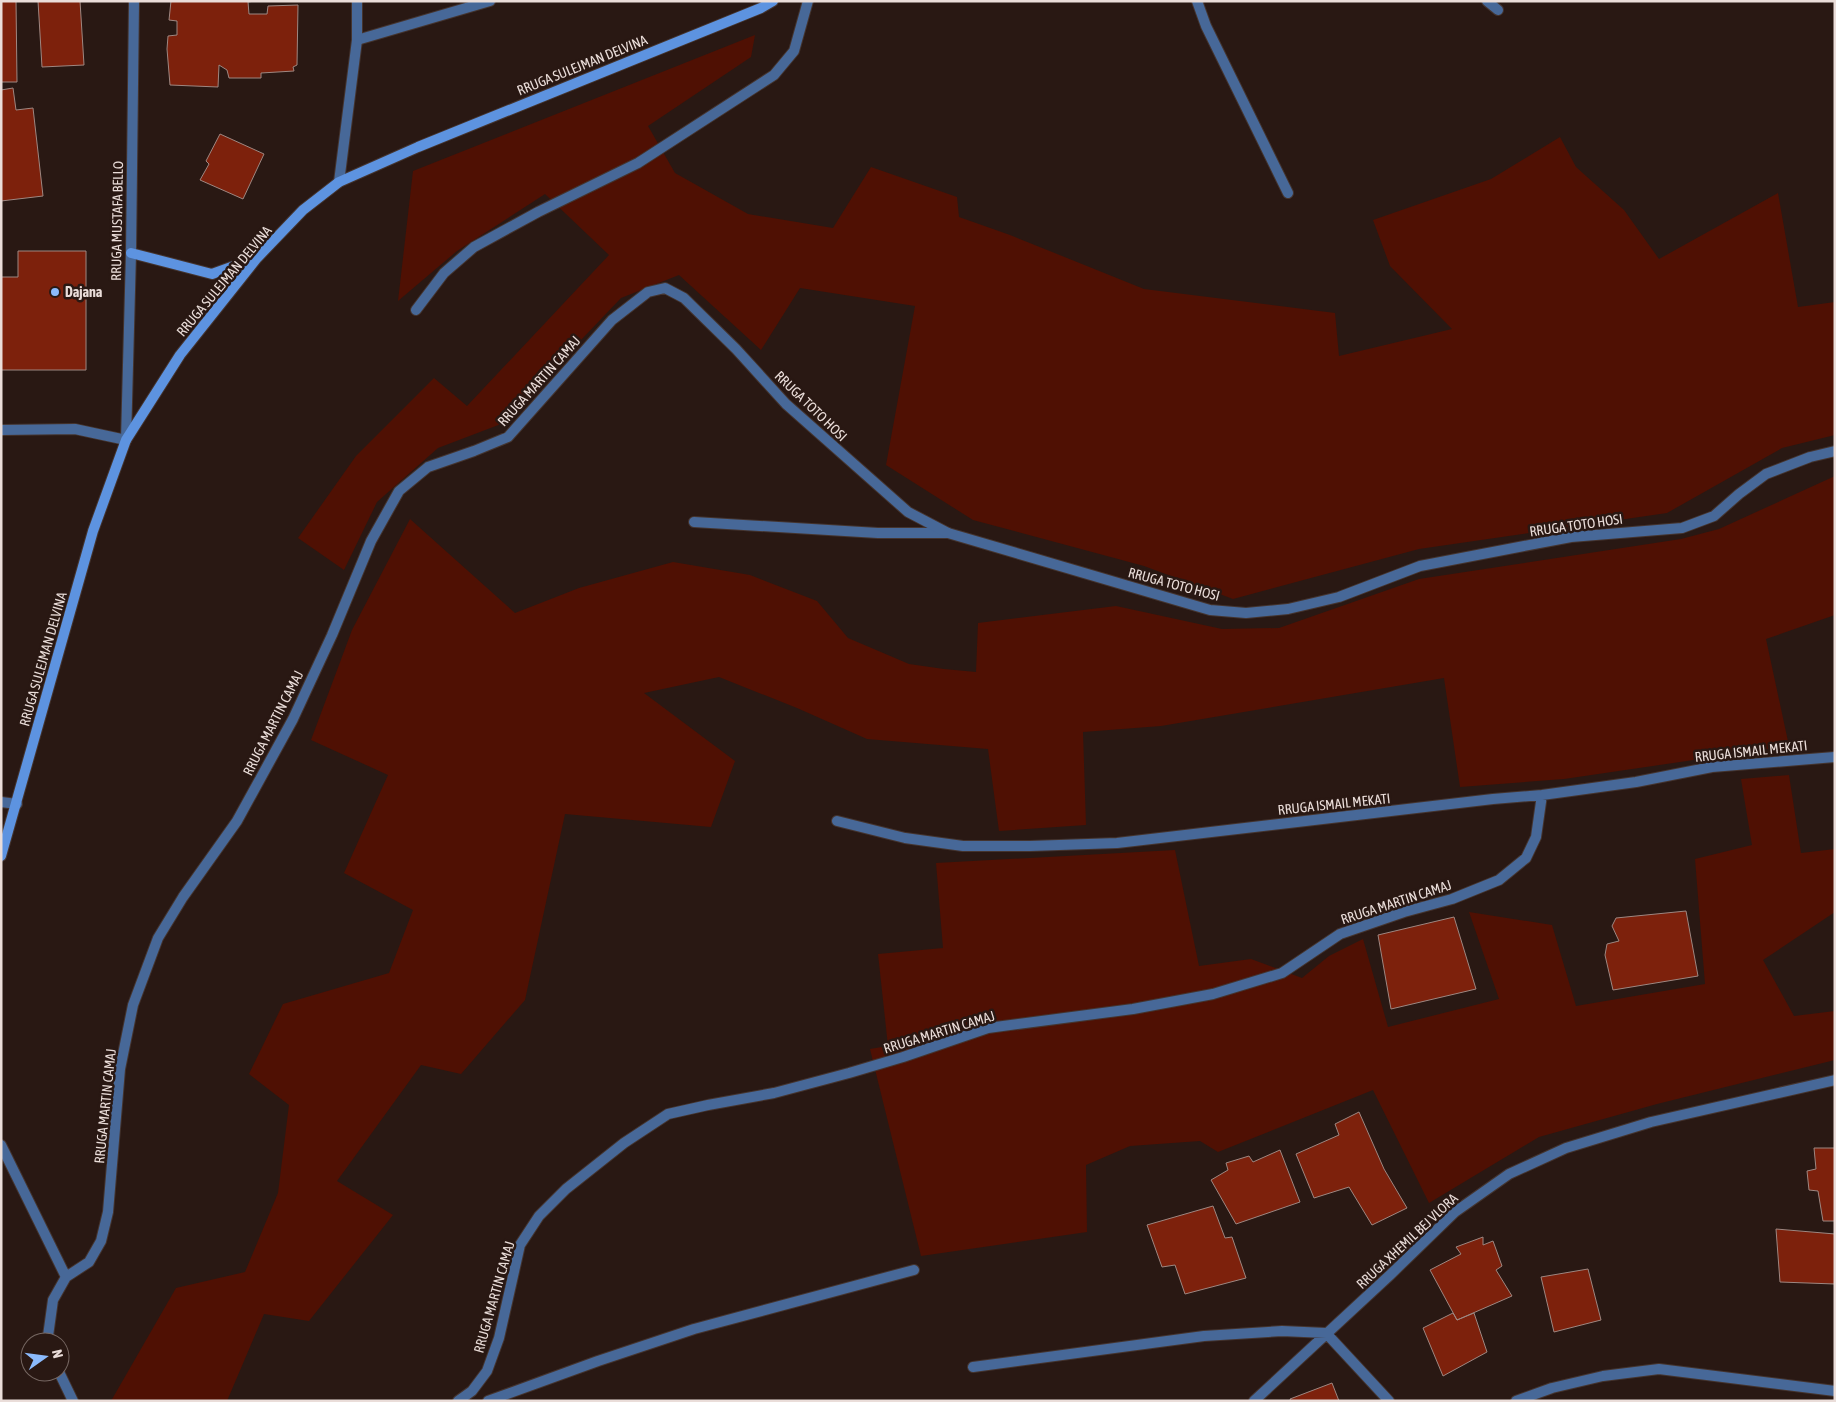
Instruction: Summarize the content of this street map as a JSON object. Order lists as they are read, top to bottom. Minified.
{"streets":{"main road":["RRUGA SULEJMAN DELVINA"],"street":["RRUGA MUSTAFA BELLO","RRUGA MARTIN CAMAJ","RRUGA TOTO HOSI","RRUGA ISMAIL MEKATI","RRUGA XHEMIL BEJ VLORA"]},"crossings":[["RRUGA SULEJMAN DELVINA","RRUGA MUSTAFA BELLO"],["RRUGA MARTIN CAMAJ","RRUGA TOTO HOSI"],["RRUGA MARTIN CAMAJ","RRUGA ISMAIL MEKATI"]],"places":["Dajana"],"north":"right"}
